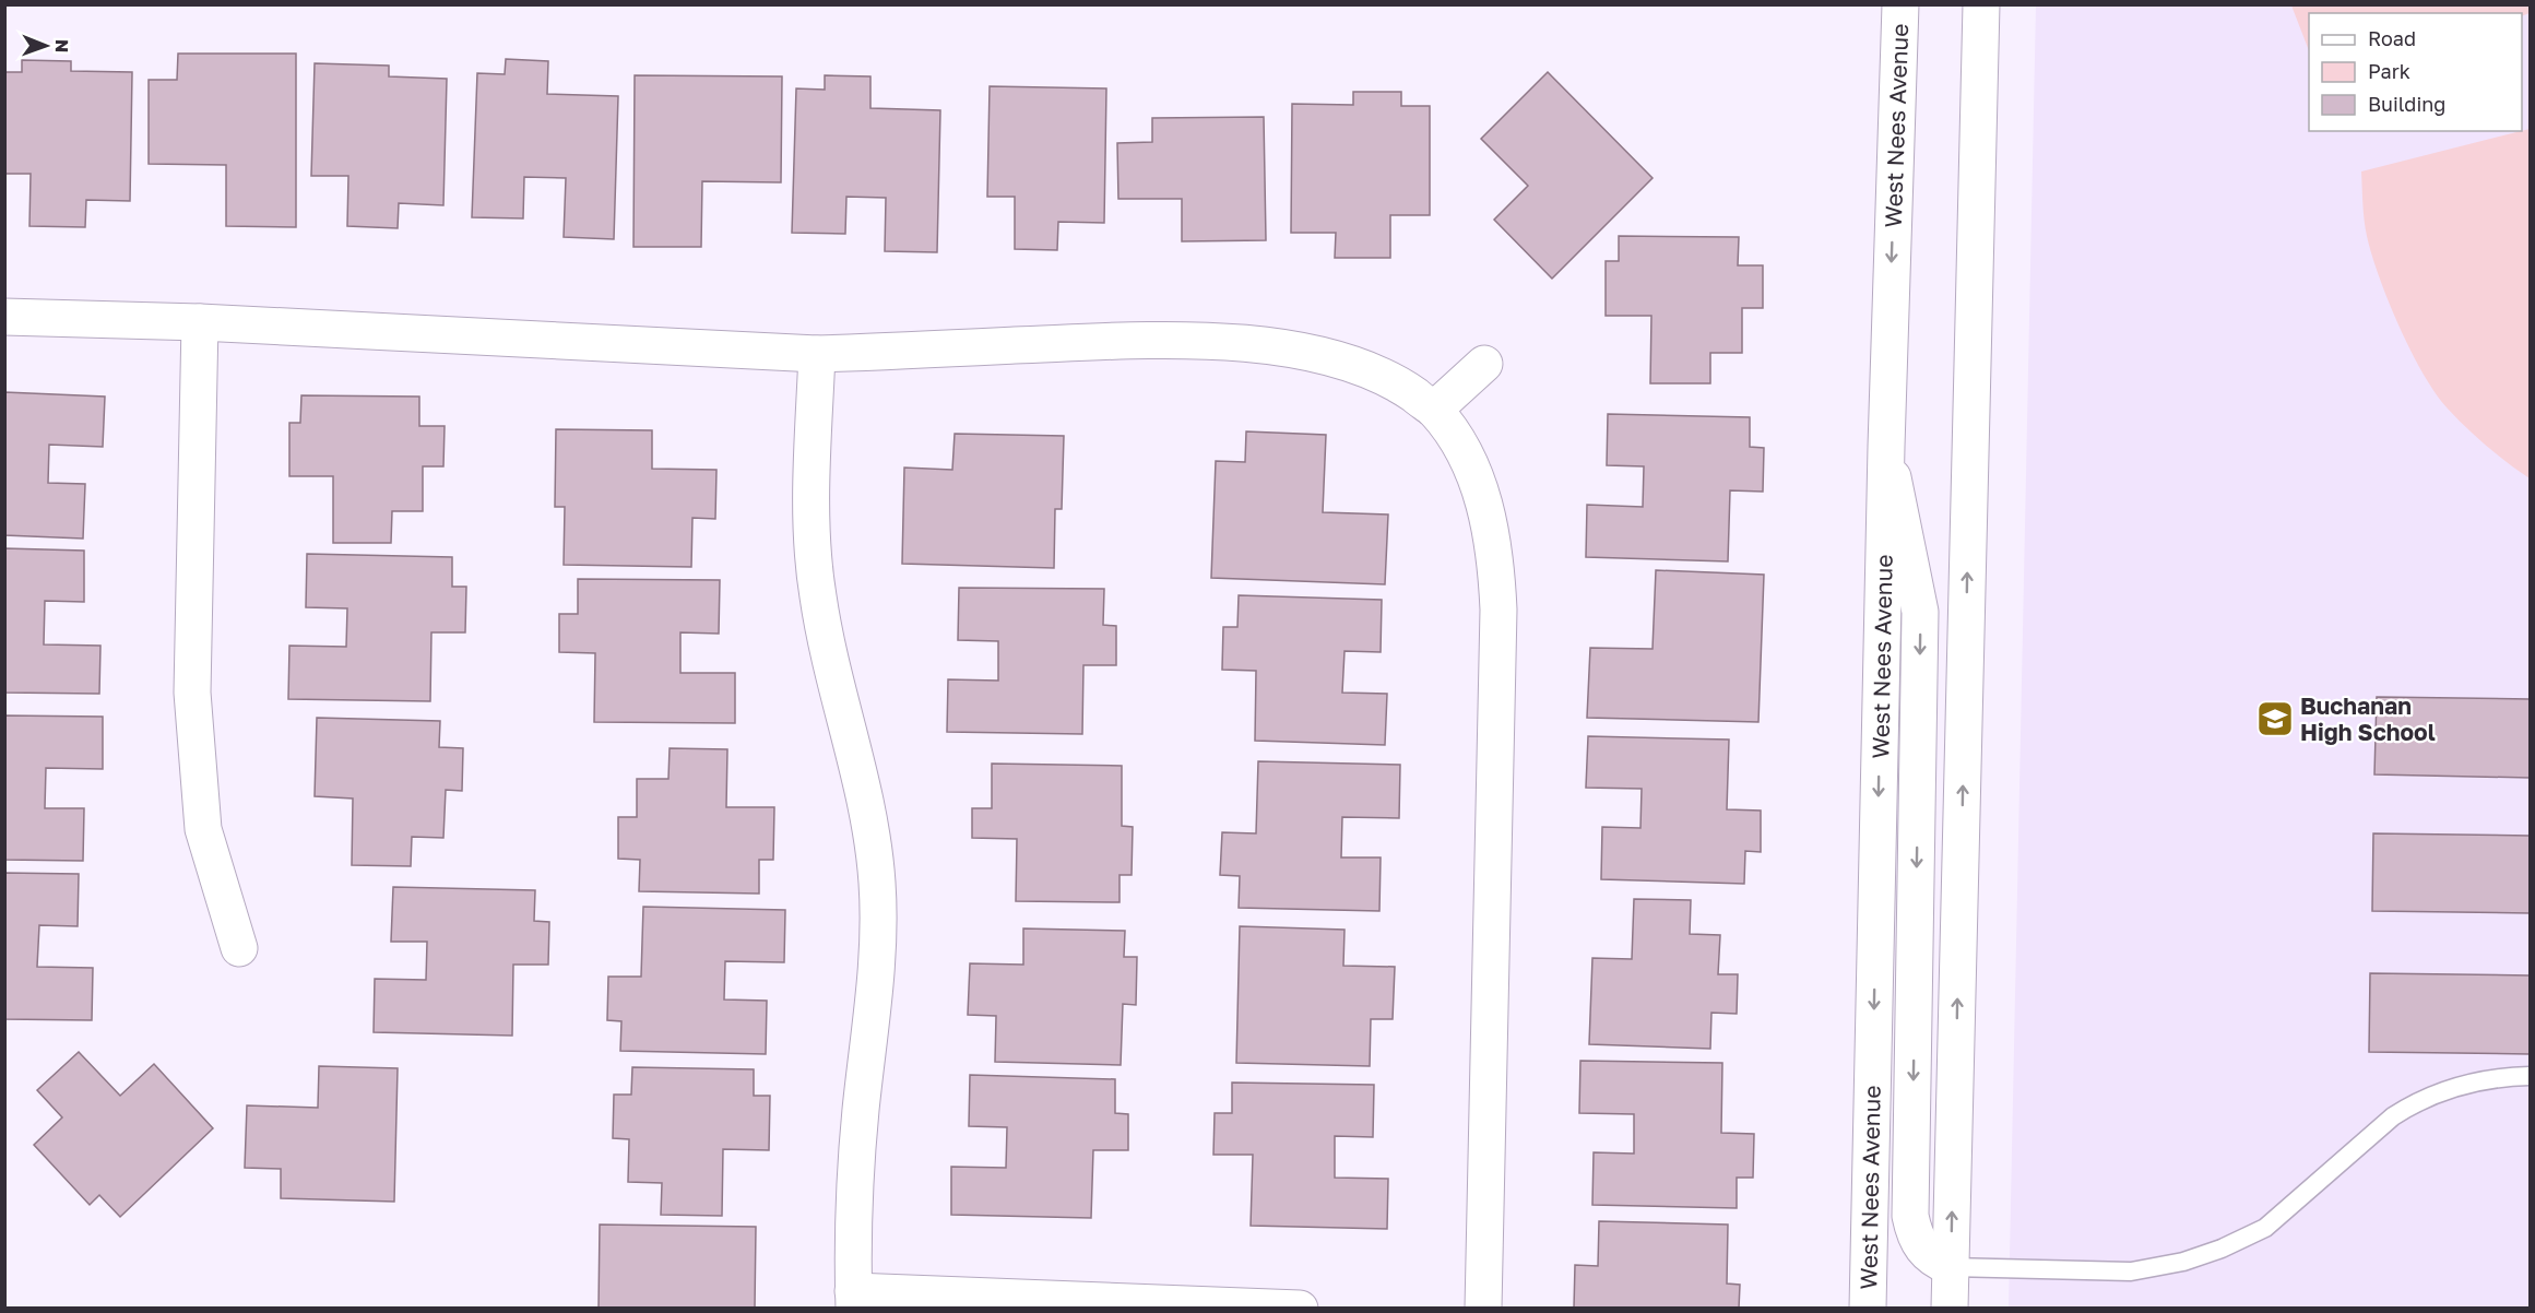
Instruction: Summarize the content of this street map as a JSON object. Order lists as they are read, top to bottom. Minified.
{"streets":{"street":["West Nees Avenue"]},"places":{"school or university":["Buchanan High School"]},"legend":["Road","Park","Building"],"north":"right"}
